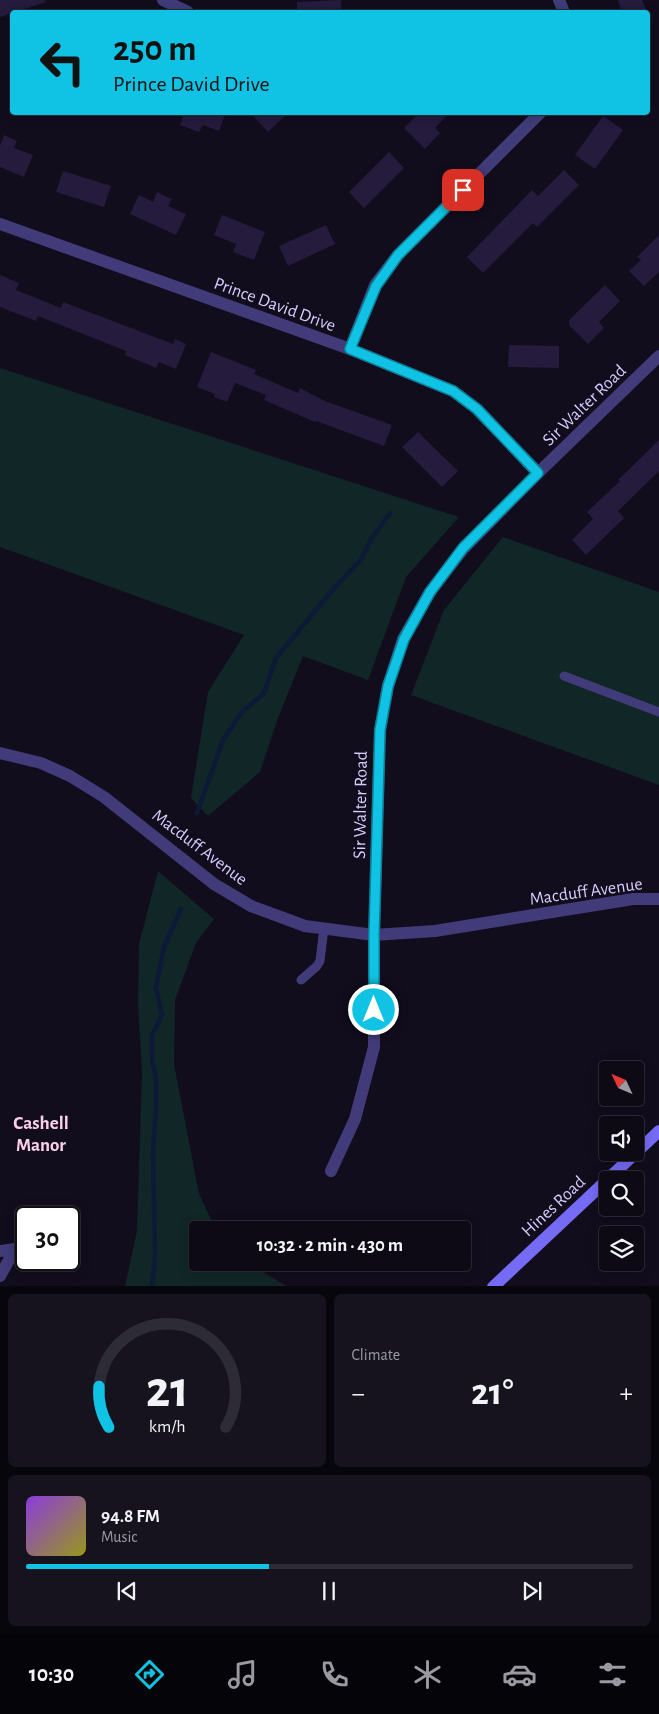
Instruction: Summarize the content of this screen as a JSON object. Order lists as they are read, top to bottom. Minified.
{"streets":{"street":["Prince David Drive","Sir Walter Road","Macduff Avenue","Hines Road"]},"crossings":[["Prince David Drive","Sir Walter Road"],["Sir Walter Road","Macduff Avenue"]],"districts":["Cashell Manor"],"north":"top left","page":{"turn":["250 m","Prince David Drive"],"limit":"30","trip":"10:32 · 2 min · 430 m","tile":"Climate","heat":["−","21°","+"],"song":["94.8 FM","Music"],"tabs":"10:30","gauge":["21","km/h"]}}
